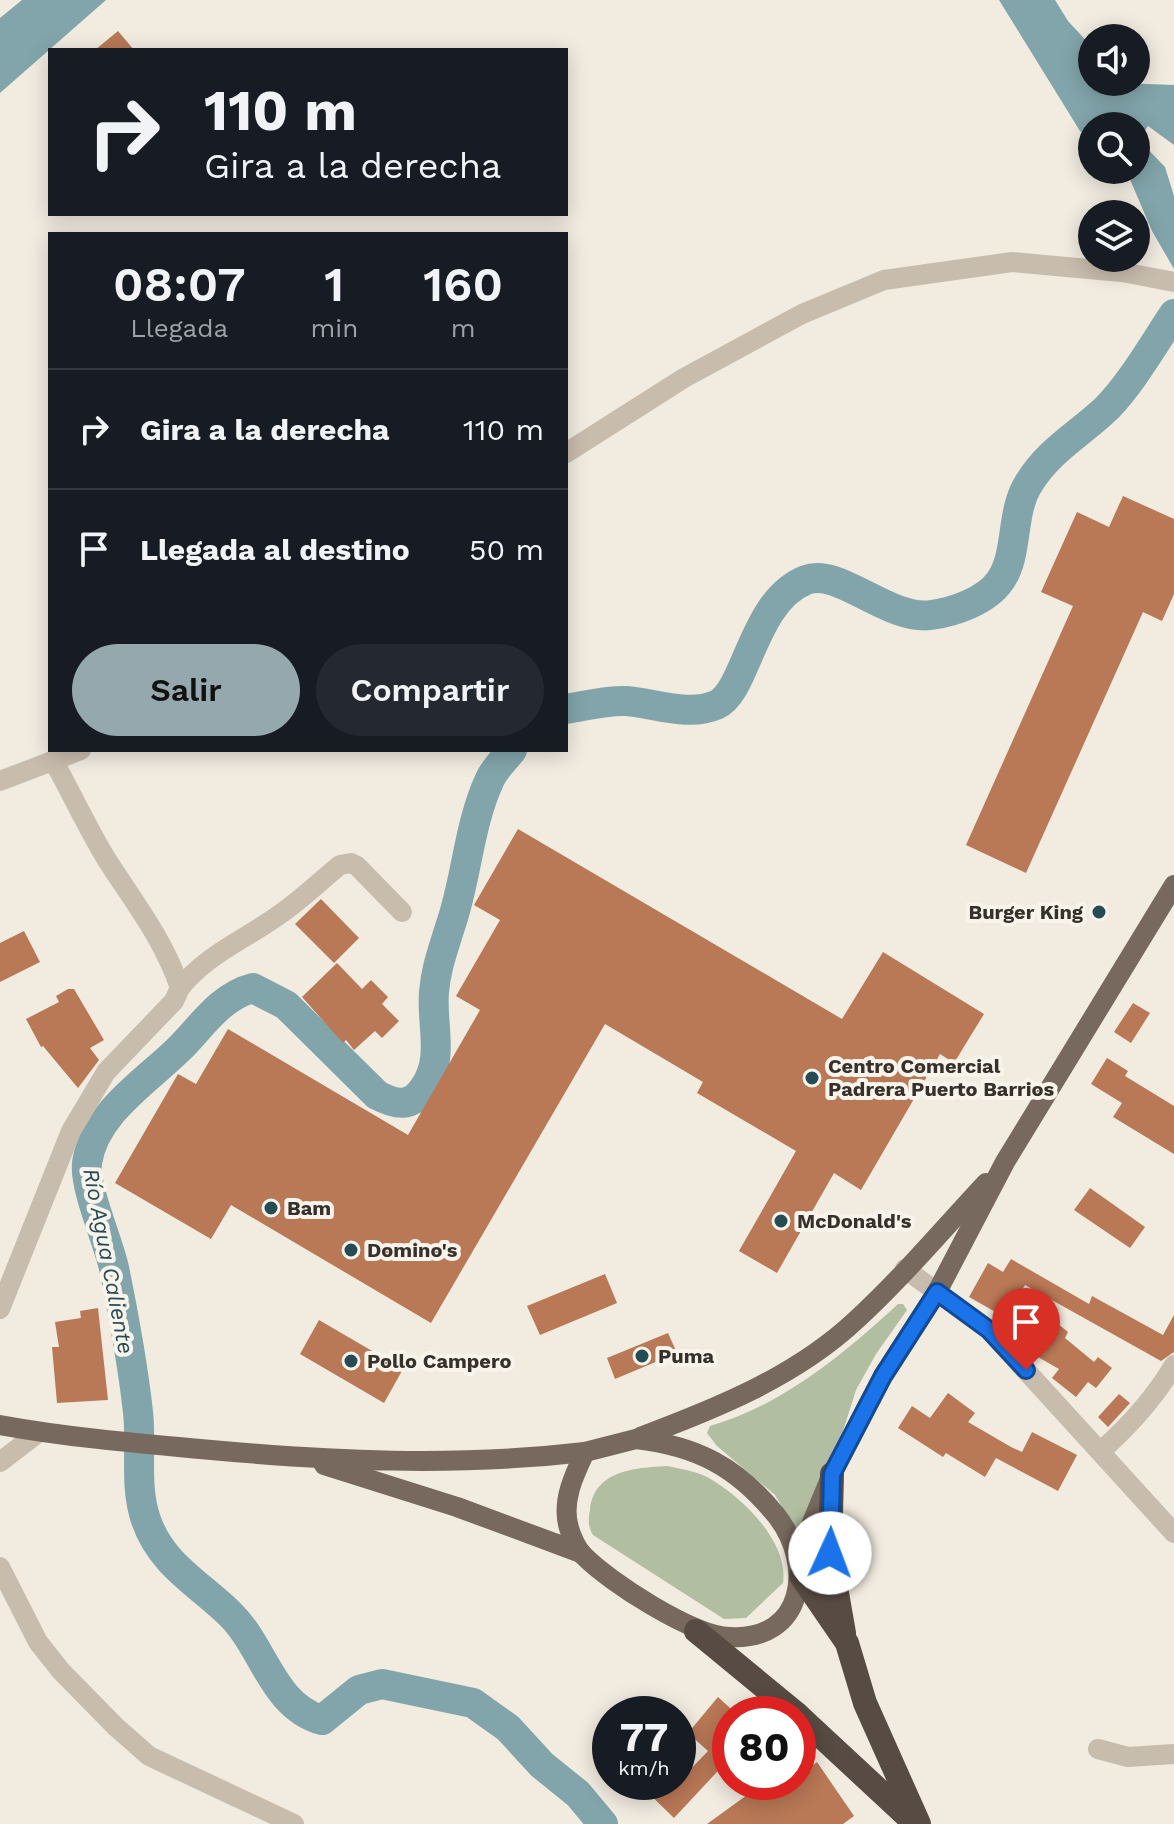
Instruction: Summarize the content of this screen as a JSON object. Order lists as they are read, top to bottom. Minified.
{"water":["Río Agua Caliente"],"places":["Burger King","Centro Comercial Padrera Puerto Barrios","Bam","McDonald's","Domino's","Puma","Pollo Campero"],"page":{"turn":["110 m","Gira a la derecha"],"eta":["08:07","Llegada","1","min","160","m"],"list":[{"name":"Gira a la derecha","value":"110 m"},{"name":"Llegada al destino","value":"50 m"}],"buttons":["Salir","Compartir"],"speed":"77 km/h","limit":"80"}}
